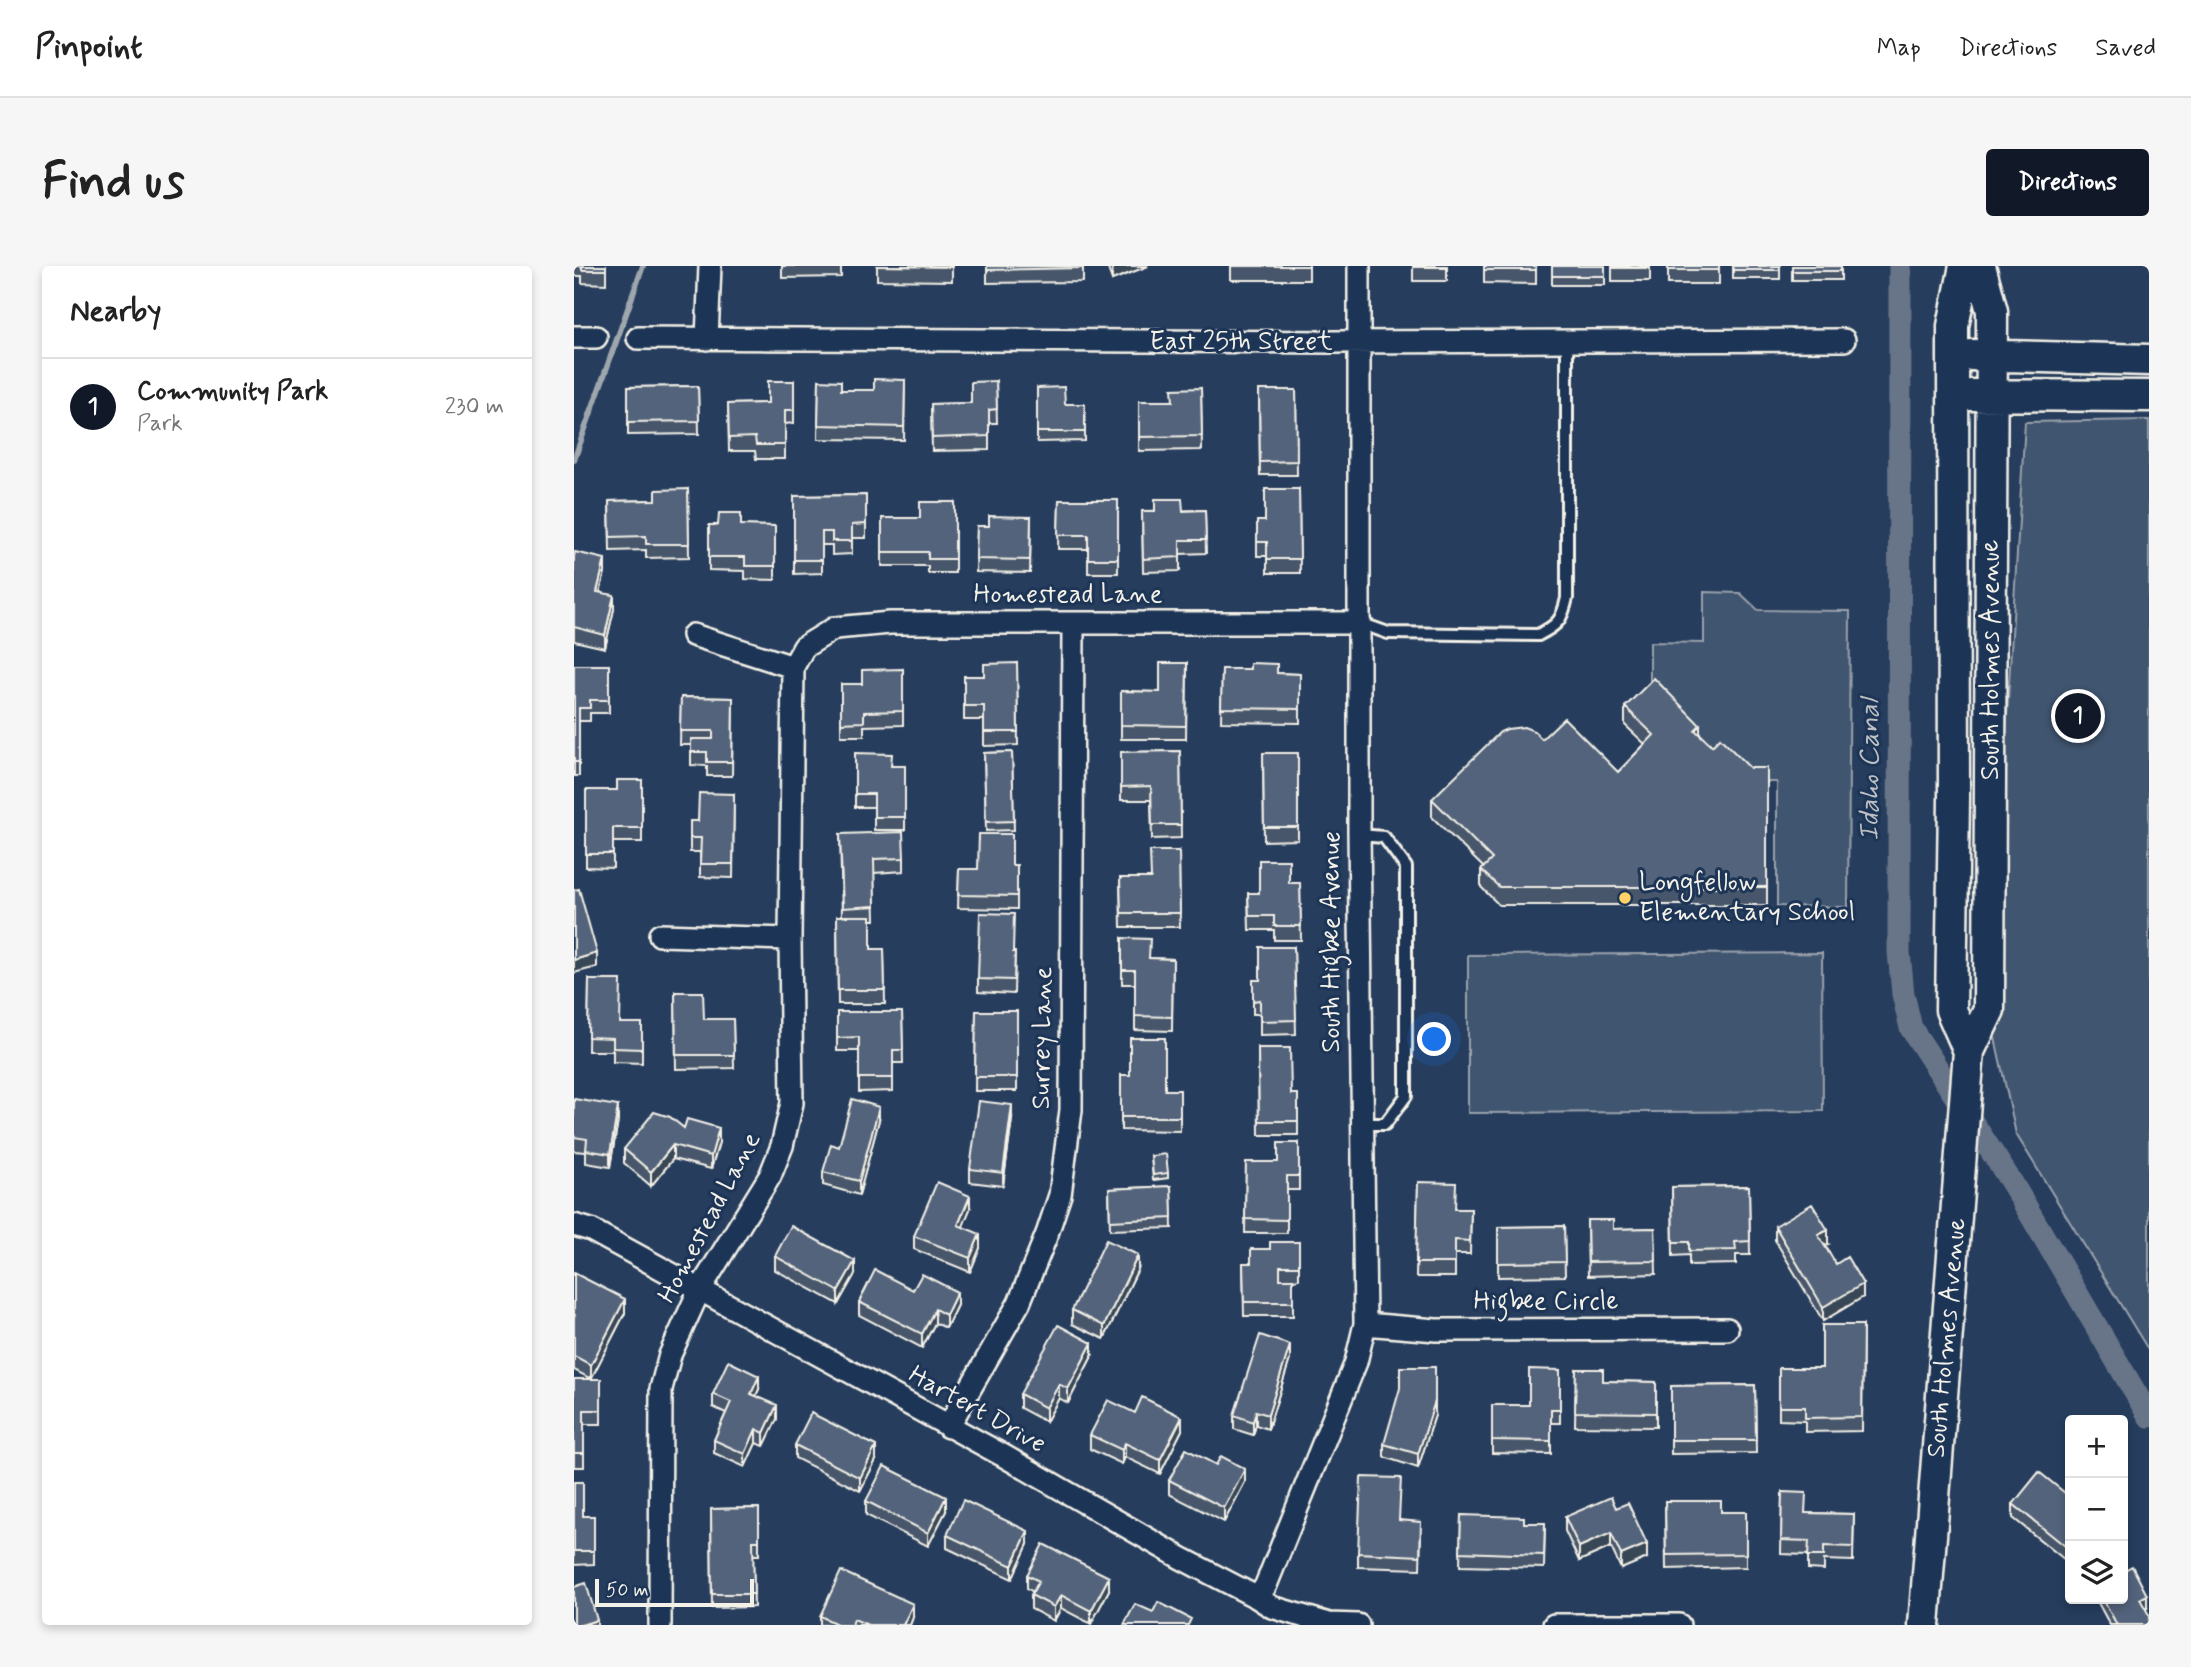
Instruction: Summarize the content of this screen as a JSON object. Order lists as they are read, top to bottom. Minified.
{"streets":{"main road":["South Holmes Avenue"],"street":["East 25th Street","Homestead Lane","South Higbee Avenue","Surrey Lane","Higbee Circle","Hartert Drive"]},"crossings":[["East 25th Street","South Higbee Avenue"],["Homestead Lane","South Higbee Avenue"],["Homestead Lane","Surrey Lane"],["Homestead Lane","Hartert Drive"],["South Higbee Avenue","Higbee Circle"],["South Higbee Avenue","Hartert Drive"],["Surrey Lane","Hartert Drive"]],"water":["Idaho Canal"],"places":["Longfellow Elementary School"],"scale_bar":"50 m","page":{"header":"Pinpoint","nav":["Map","Directions","Saved"],"buttons":"Directions","title":"Find us","heading":"Nearby","list":[{"mark":"1","name":"Community Park","note":"Park","value":"230 m"}],"pins":"1","map_buttons":["+","−"],"scale":"50 m"}}
